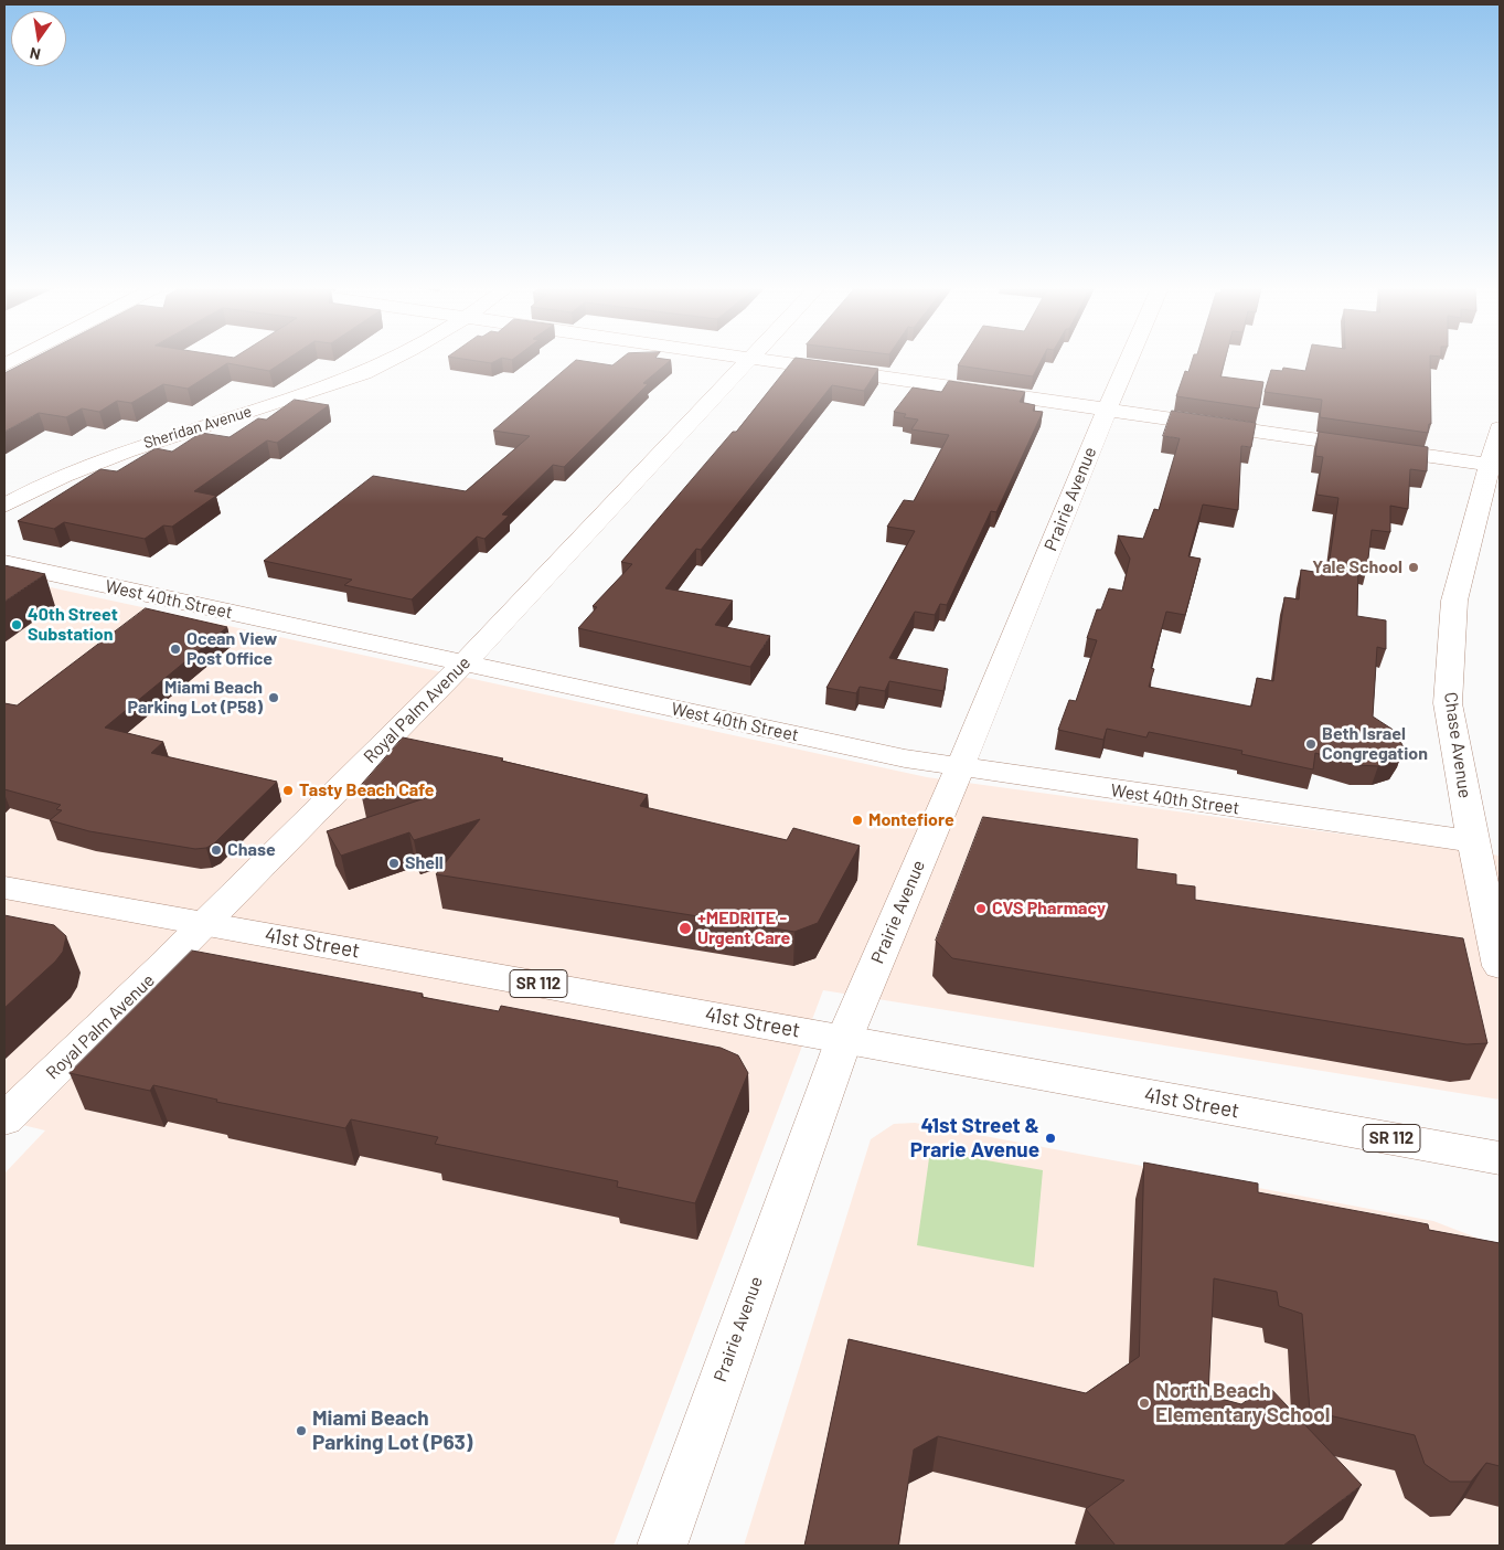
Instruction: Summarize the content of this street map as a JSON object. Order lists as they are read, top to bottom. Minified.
{"streets":{"street":["Sheridan Avenue","Prairie Avenue","West 40th Street","Royal Palm Avenue","Chase Avenue","41st Street","SR 112"]},"crossings":[["Prairie Avenue","West 40th Street"],["Prairie Avenue","41st Street"],["West 40th Street","Royal Palm Avenue"],["West 40th Street","Chase Avenue"],["Royal Palm Avenue","41st Street"]],"places":["Yale School","40th Street Substation","Ocean View Post Office","Miami Beach Parking Lot (P58)","Beth Israel Congregation","Tasty Beach Cafe","Montefiore","Chase","Shell","CVS Pharmacy","+MEDRITE - Urgent Care","41st Street & Prarie Avenue","North Beach Elementary School","Miami Beach Parking Lot (P63)"],"north":"bottom"}
